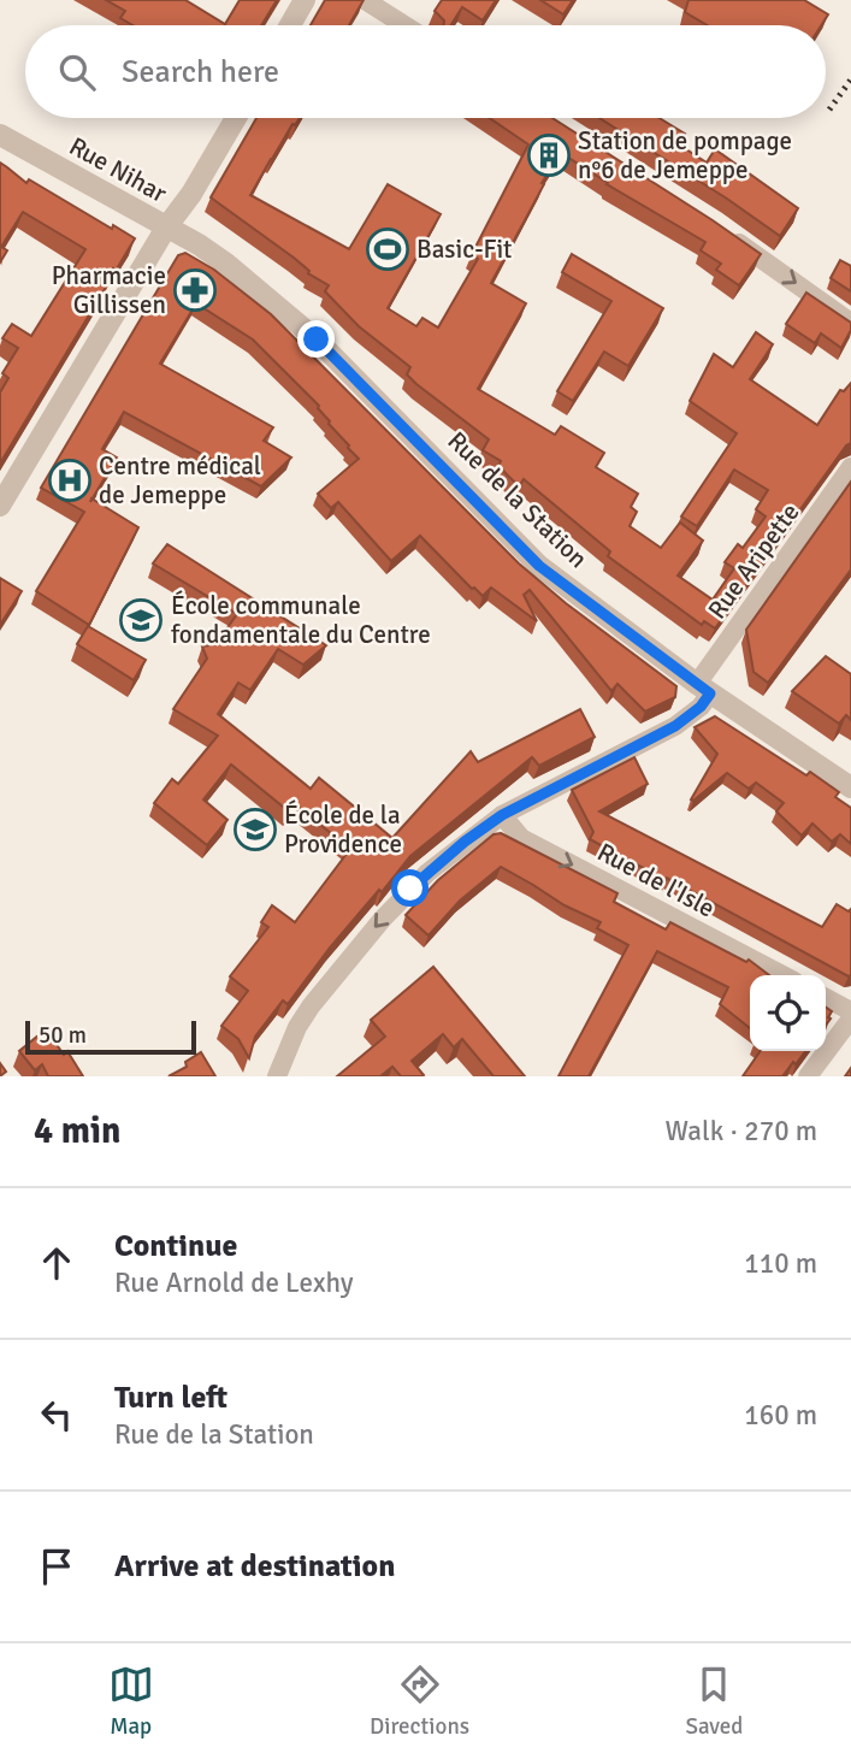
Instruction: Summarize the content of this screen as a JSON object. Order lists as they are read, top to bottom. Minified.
{"streets":{"street":["Rue Nihar","Rue de la Station","Rue Aripette","Rue de l'Isle"]},"crossings":[["Rue Nihar","Rue de la Station"],["Rue de la Station","Rue Aripette"],["Rue Aripette","Rue de l'Isle"]],"one_way":["Rue Aripette","Rue de l'Isle"],"places":{"building":["Station de pompage n°6 de Jemeppe"],"sports":["Basic-Fit"],"pharmacy":["Pharmacie Gillissen"],"hospital":["Centre médical de Jemeppe"],"school or university":["École communale fondamentale du Centre","École de la Providence"]},"scale_bar":"50 m","page":{"search":"Search here","scale":"50 m","heading":["4 min","Walk · 270 m"],"list":[["Continue","Rue Arnold de Lexhy","110 m"],["Turn left","Rue de la Station","160 m"],"Arrive at destination"],"nav":["Map","Directions","Saved"]}}
